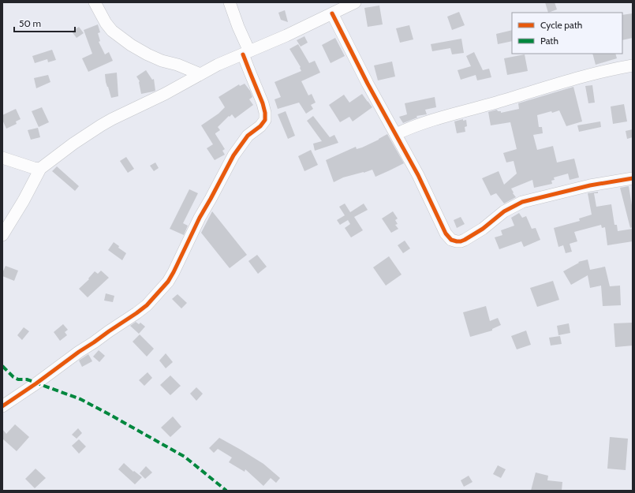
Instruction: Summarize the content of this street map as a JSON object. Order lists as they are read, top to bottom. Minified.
{"legend":["Cycle path","Path"],"scale_bar":"50 m"}
